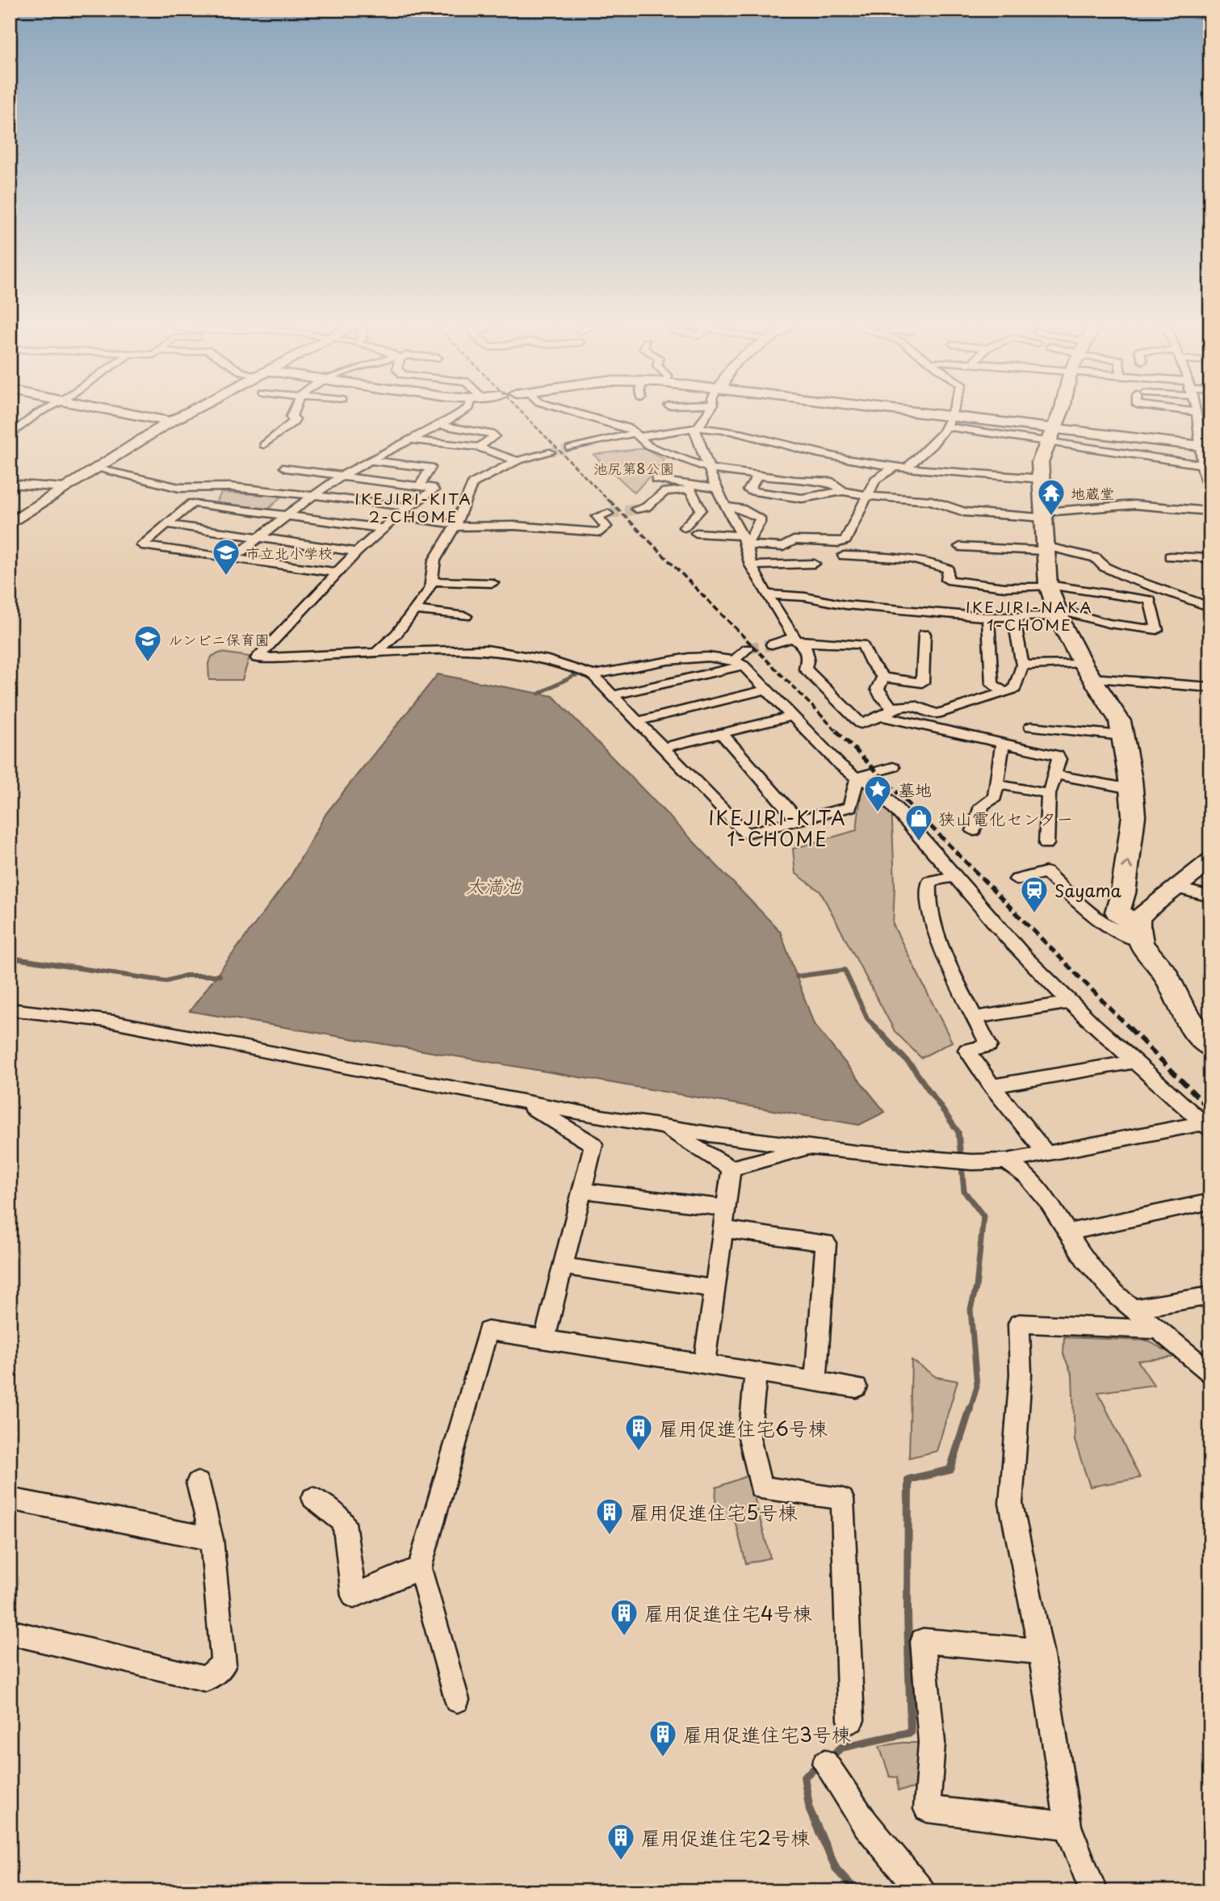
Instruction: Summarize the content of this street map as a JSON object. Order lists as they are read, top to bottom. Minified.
{"districts":["IKEJIRI-KITA 2-CHOME","IKEJIRI-NAKA 1-CHOME","IKEJIRI-KITA 1-CHOME"],"water":["太満池"],"parks":["池尻第8公園"],"places":{"temple":["地蔵堂"],"school or university":["市立北小学校","ルンビニ保育園"],"place":["墓地"],"shop":["狭山電化センター"],"station":["Sayama"],"building":["雇用促進住宅6号棟","雇用促進住宅5号棟","雇用促進住宅4号棟","雇用促進住宅3号棟","雇用促進住宅2号棟"]}}
